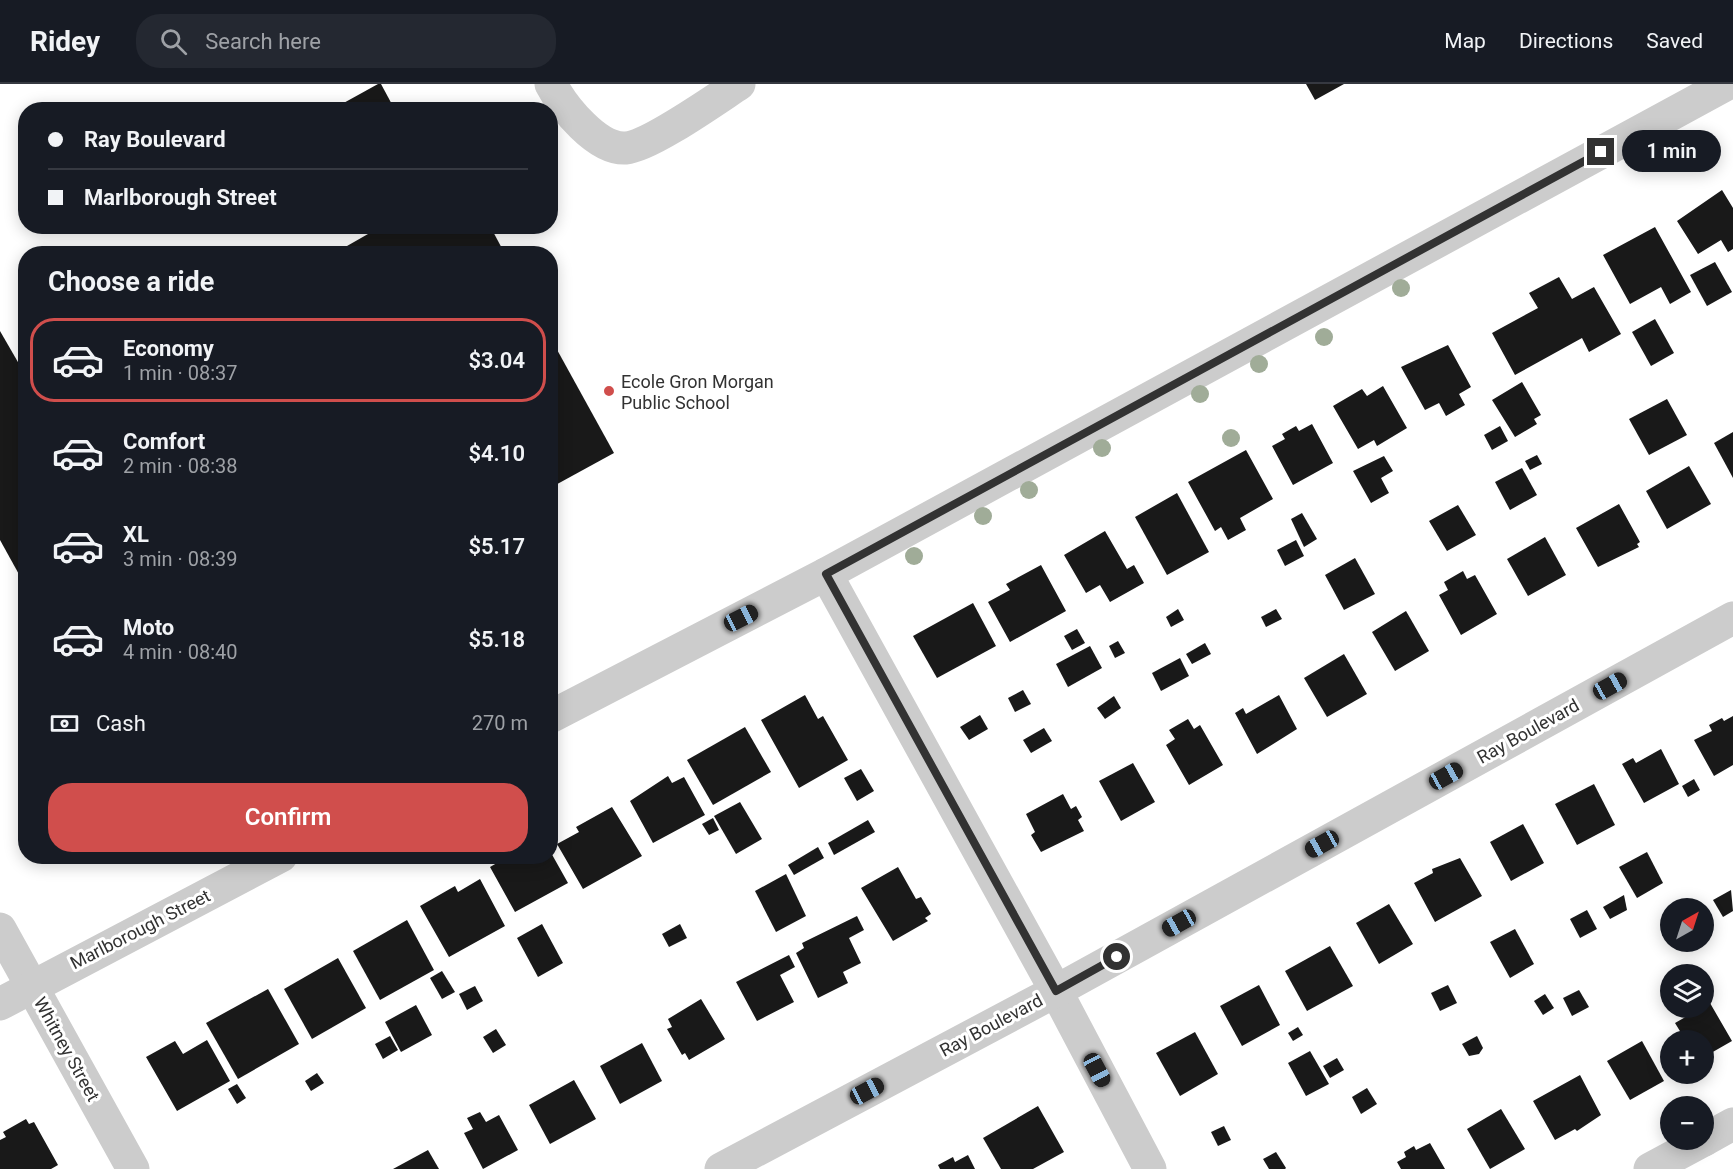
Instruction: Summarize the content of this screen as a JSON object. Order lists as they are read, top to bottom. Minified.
{"streets":{"street":["Ray Boulevard","Marlborough Street","Whitney Street"]},"crossings":[["Marlborough Street","Whitney Street"]],"places":["Ecole Gron Morgan Public School"],"north":"top right","page":{"header":"Ridey","search":"Search here","nav":["Map","Directions","Saved"],"banner":["Ray Boulevard","Marlborough Street"],"bubble":"1 min","heading":"Choose a ride","list":[{"name":"Economy","note":"1 min · 08:37","value":"$3.04"},{"name":"Comfort","note":"2 min · 08:38","value":"$4.10"},{"name":"XL","note":"3 min · 08:39","value":"$5.17"},{"name":"Moto","note":"4 min · 08:40","value":"$5.18"}],"pay":["Cash","270 m"],"buttons":"Confirm","map_buttons":["+","−"]}}
